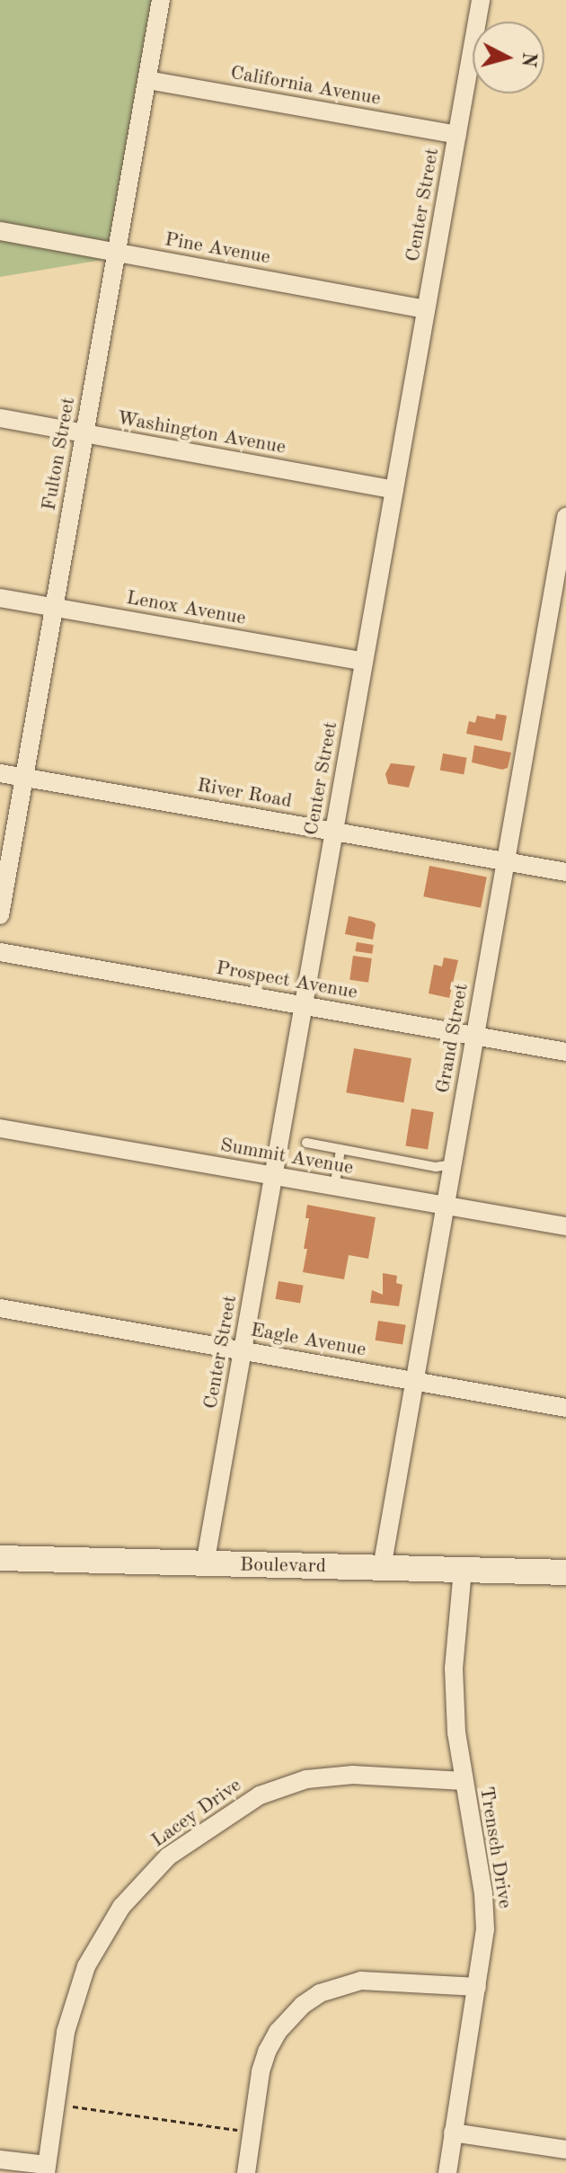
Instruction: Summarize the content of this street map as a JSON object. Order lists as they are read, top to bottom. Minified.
{"streets":{"street":["California Avenue","Center Street","Pine Avenue","Washington Avenue","Fulton Street","Lenox Avenue","River Road","Prospect Avenue","Grand Street","Summit Avenue","Eagle Avenue","Boulevard","Lacey Drive","Trensch Drive"]},"crossings":[["California Avenue","Center Street"],["California Avenue","Fulton Street"],["Center Street","Pine Avenue"],["Center Street","Washington Avenue"],["Center Street","Lenox Avenue"],["Center Street","River Road"],["Center Street","Prospect Avenue"],["Center Street","Summit Avenue"],["Center Street","Eagle Avenue"],["Center Street","Boulevard"],["Pine Avenue","Fulton Street"],["Washington Avenue","Fulton Street"],["Fulton Street","Lenox Avenue"],["Fulton Street","River Road"],["River Road","Grand Street"],["Prospect Avenue","Grand Street"],["Grand Street","Summit Avenue"],["Grand Street","Eagle Avenue"],["Grand Street","Boulevard"],["Boulevard","Trensch Drive"],["Lacey Drive","Trensch Drive"]],"north":"right"}
